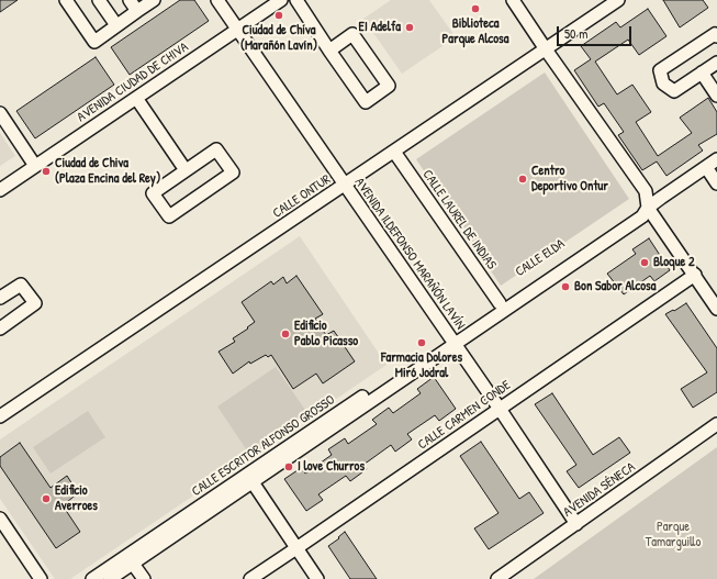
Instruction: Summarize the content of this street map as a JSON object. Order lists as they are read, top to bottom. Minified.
{"streets":{"street":["AVENIDA CIUDAD DE CHIVA","CALLE ONTUR","CALLE LAUREL DE INDIAS","AVENIDA ILDEFONSO MARAÑÓN LAVÍN","CALLE ELDA","CALLE CARMEN CONDE","CALLE ESCRITOR ALFONSO GROSSO","AVENIDA SÉNECA"]},"crossings":[["AVENIDA CIUDAD DE CHIVA","AVENIDA ILDEFONSO MARAÑÓN LAVÍN"],["CALLE ONTUR","CALLE LAUREL DE INDIAS"],["CALLE ONTUR","AVENIDA ILDEFONSO MARAÑÓN LAVÍN"],["CALLE LAUREL DE INDIAS","CALLE ELDA"],["AVENIDA ILDEFONSO MARAÑÓN LAVÍN","CALLE ELDA"],["AVENIDA ILDEFONSO MARAÑÓN LAVÍN","CALLE CARMEN CONDE"],["AVENIDA ILDEFONSO MARAÑÓN LAVÍN","CALLE ESCRITOR ALFONSO GROSSO"],["AVENIDA ILDEFONSO MARAÑÓN LAVÍN","AVENIDA SÉNECA"],["CALLE ELDA","CALLE ESCRITOR ALFONSO GROSSO"]],"parks":["Parque Tamarguillo"],"places":["Biblioteca Parque Alcosa","Ciudad de Chiva (Marañón Lavín)","EI Adelfa","Ciudad de Chiva (Plaza Encina del Rey)","Centro Deportivo Ontur","Bloque 2","Bon Sabor Alcosa","Edificio Pablo Picasso","Farmacia Dolores Miró Jodral","I love Churros","Edificio Averroes"],"scale_bar":"50 m"}
